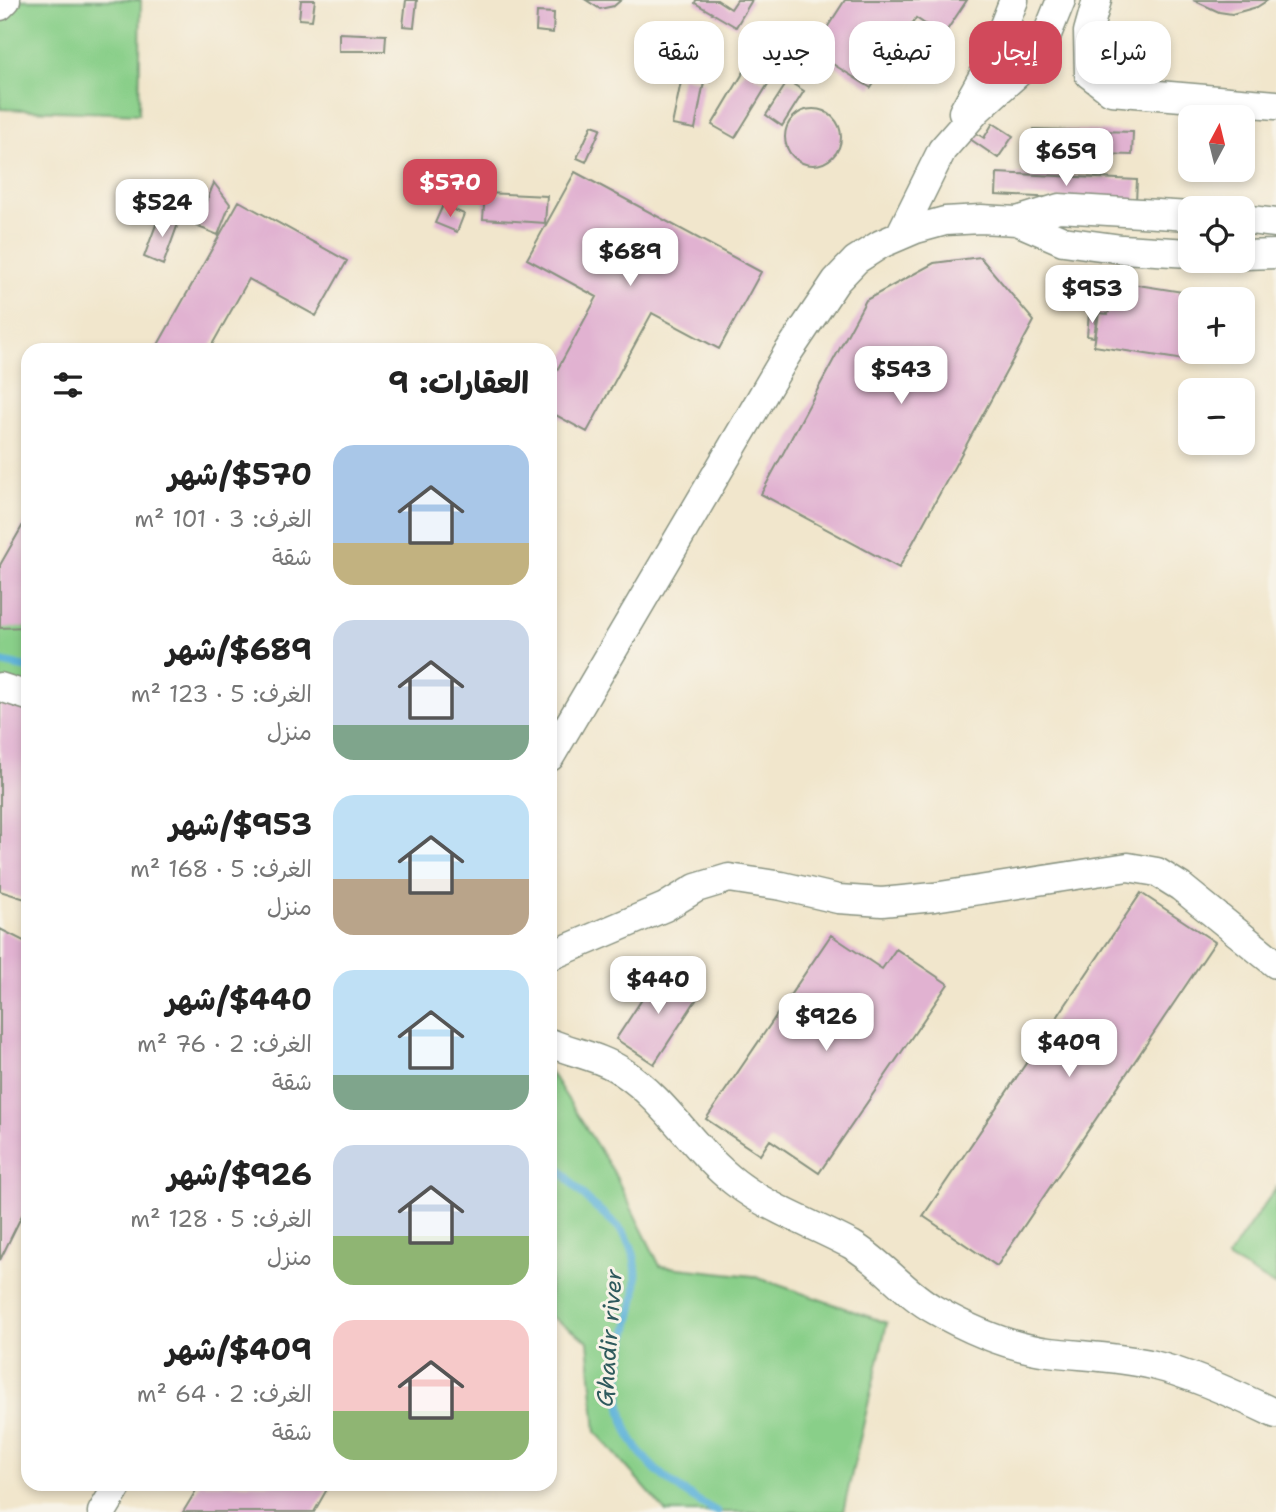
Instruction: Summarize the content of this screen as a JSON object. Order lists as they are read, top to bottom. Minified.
{"water":["Ghadir river"],"north":"top","page":{"chip":["شراء","إيجار","تصفية","جديد","شقة"],"map_buttons":["+","−"],"price":["$659","$570","$524","$689","$953","$543","$440","$926","$409"],"heading":"العقارات: 9","list":[{"name":"$570/شهر","note":"الغرف: 3 · 101 m² · شقة"},{"name":"$689/شهر","note":"الغرف: 5 · 123 m² · منزل"},{"name":"$953/شهر","note":"الغرف: 5 · 168 m² · منزل"},{"name":"$440/شهر","note":"الغرف: 2 · 76 m² · شقة"},{"name":"$926/شهر","note":"الغرف: 5 · 128 m² · منزل"},{"name":"$409/شهر","note":"الغرف: 2 · 64 m² · شقة"}]}}
